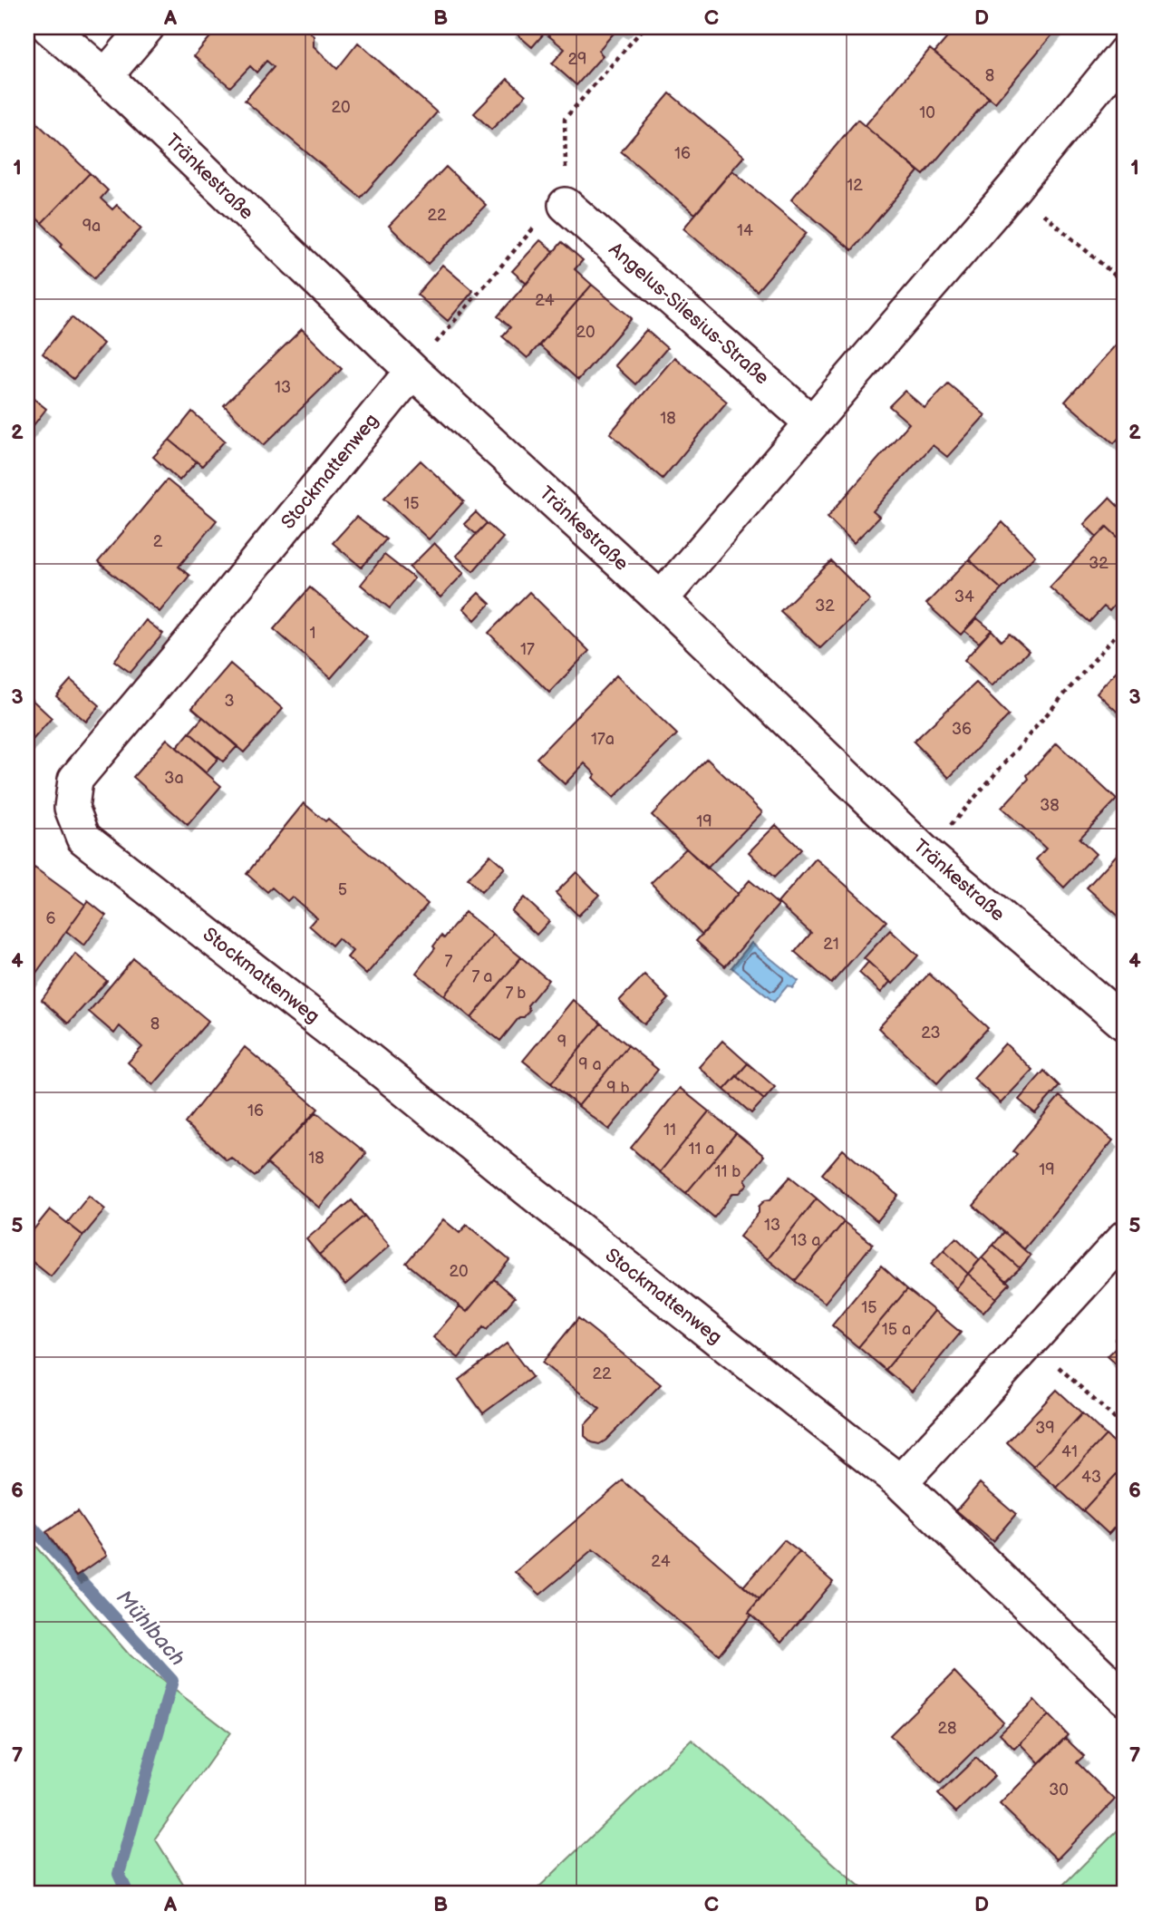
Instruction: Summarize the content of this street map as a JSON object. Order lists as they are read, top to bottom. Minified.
{"streets":{"street":["Tränkestraße","Angelus-Silesius-Straße","Stockmattenweg"]},"crossings":[["Tränkestraße","Stockmattenweg"]],"water":["Mühlbach"],"house_numbers":["29","8","20","10","16","12","22","9a","14","24","20","13","18","15","2","32","34","32","1","17","3","36","17a","3a","38","19","5","6","21","7","7 a","7 b","8","23","9","9 a","9 b","16","11","11 a","18","19","11 b","13","13 a","20","15","15 a","22","39","41","43","24","28","30"],"grid":{"columns":["A","B","C","D"],"rows":["1","2","3","4","5","6","7"]}}
